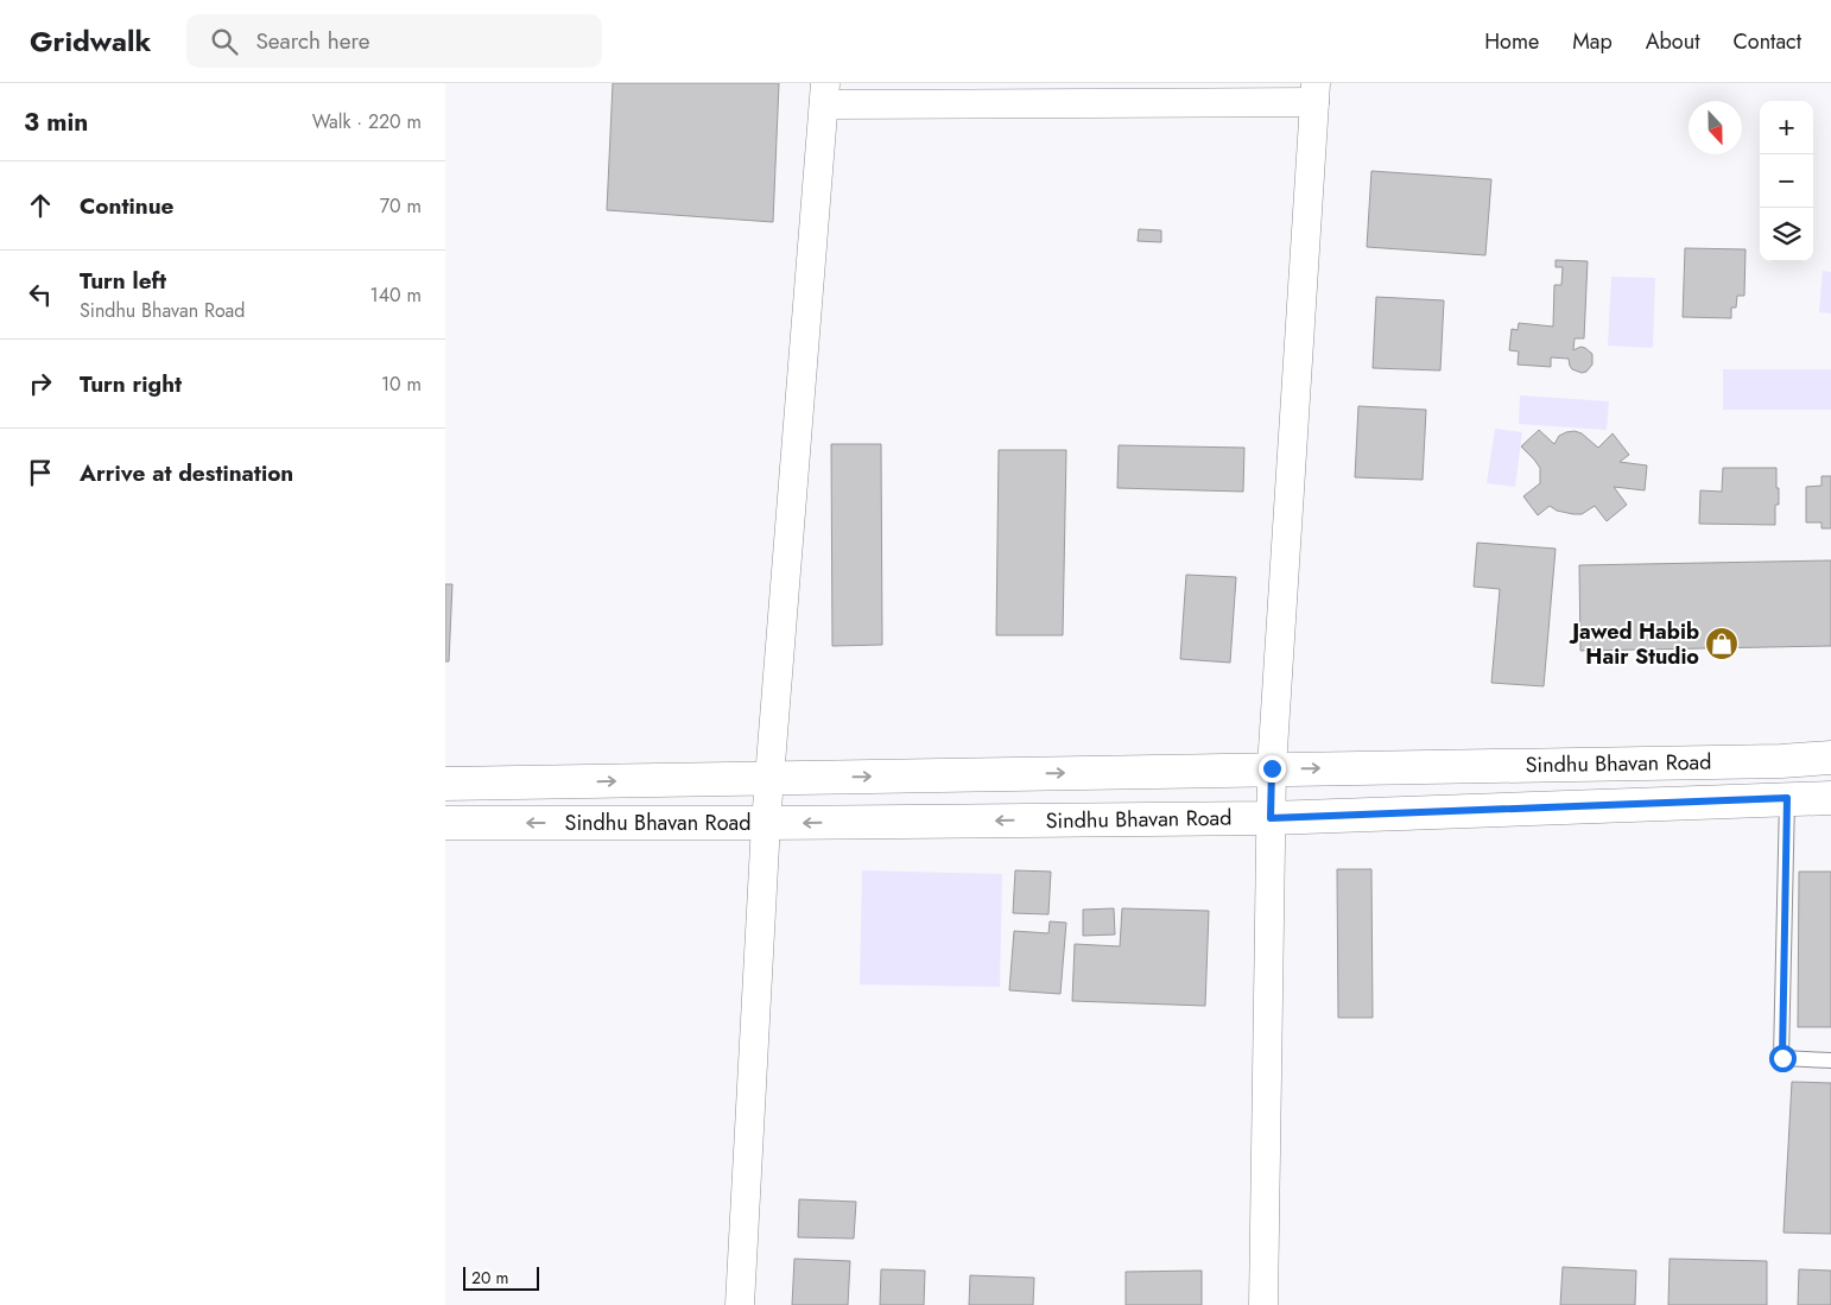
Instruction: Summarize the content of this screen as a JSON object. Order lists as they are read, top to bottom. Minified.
{"streets":{"main road":["Sindhu Bhavan Road"]},"places":{"shop":["Jawed Habib Hair Studio"]},"scale_bar":"20 m","north":"bottom","page":{"header":"Gridwalk","search":"Search here","nav":["Home","Map","About","Contact"],"heading":["3 min","Walk · 220 m"],"map_buttons":["+","−"],"list":[["Continue","70 m"],["Turn left","Sindhu Bhavan Road","140 m"],["Turn right","10 m"],"Arrive at destination"],"scale":"20 m"}}
